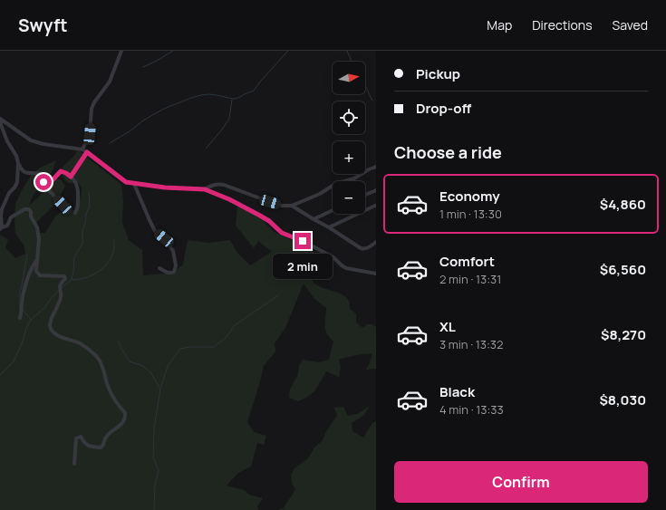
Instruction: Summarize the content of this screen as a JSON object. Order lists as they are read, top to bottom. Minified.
{"north":"right","page":{"header":"Swyft","nav":["Map","Directions","Saved"],"banner":["Pickup","Drop-off"],"map_buttons":["+","−"],"heading":"Choose a ride","list":[{"name":"Economy","note":"1 min · 13:30","value":"$4,860"},{"name":"Comfort","note":"2 min · 13:31","value":"$6,560"},{"name":"XL","note":"3 min · 13:32","value":"$8,270"},{"name":"Black","note":"4 min · 13:33","value":"$8,030"}],"bubble":"2 min","buttons":"Confirm"}}
